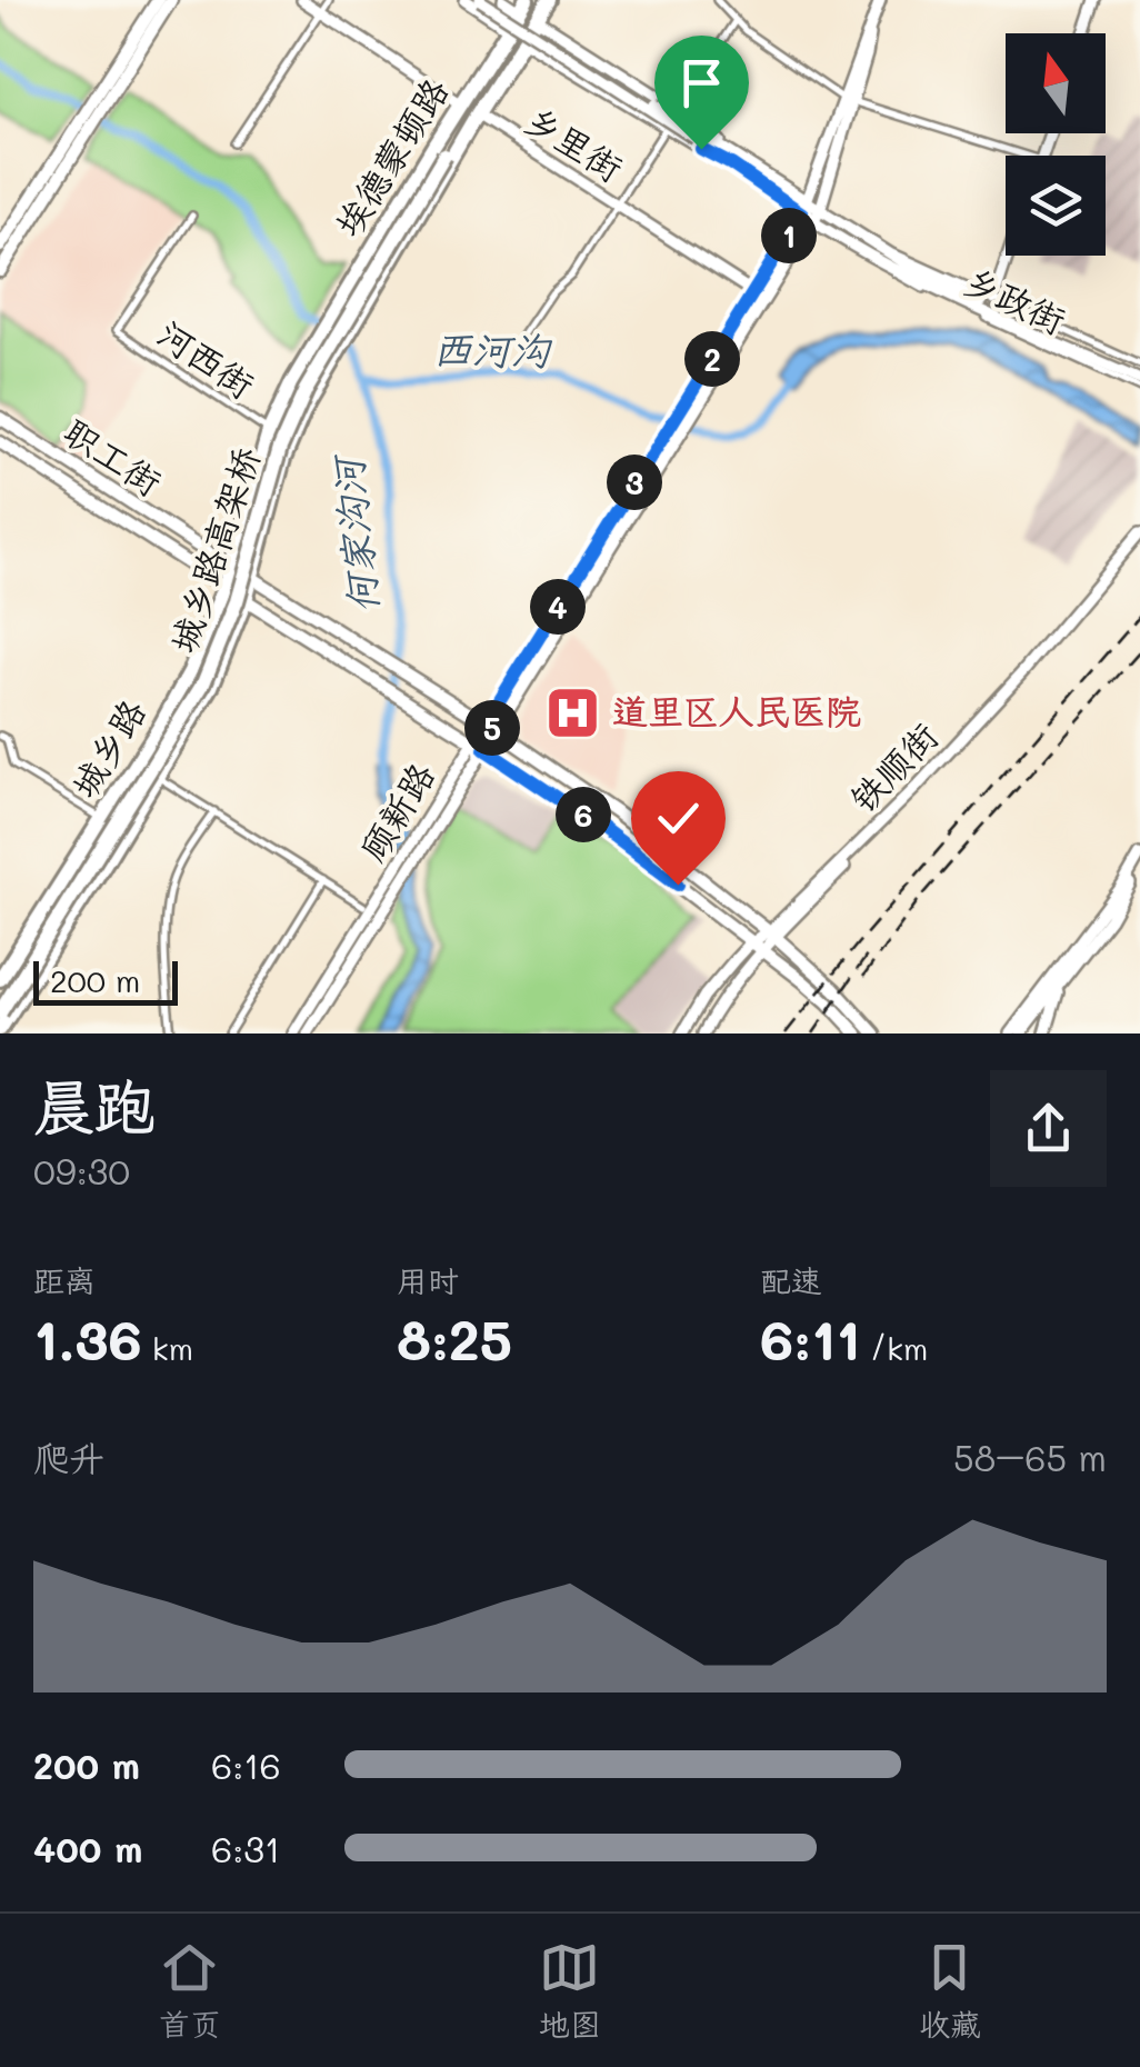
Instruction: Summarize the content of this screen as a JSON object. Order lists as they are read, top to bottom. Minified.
{"streets":{"highway":["埃德蒙顿路","城乡路高架桥","城乡路"],"main road":["乡里街","乡政街","职工街","铁顺街","顾新路"],"street":["河西街"]},"crossings":[["乡里街","埃德蒙顿路"],["乡里街","顾新路"],["埃德蒙顿路","职工街"],["埃德蒙顿路","城乡路高架桥"],["埃德蒙顿路","城乡路"],["乡政街","顾新路"],["河西街","城乡路"],["职工街","城乡路"],["职工街","铁顺街"],["职工街","顾新路"]],"water":["西河沟","何家沟河"],"places":{"hospital":["道里区人民医院"]},"scale_bar":"200 m","north":"top","page":{"pins":["1","2","3","4","5","6"],"scale":"200 m","heading":["晨跑","09:30"],"stats":[["距离","1.36 km"],["用时","8:25"],["配速","6:11 /km"]],"chart":["爬升","58–65 m"],"list":[{"name":"200 m","note":"6:16"},{"name":"400 m","note":"6:31"}],"tabs":["首页","地图","收藏"]}}
